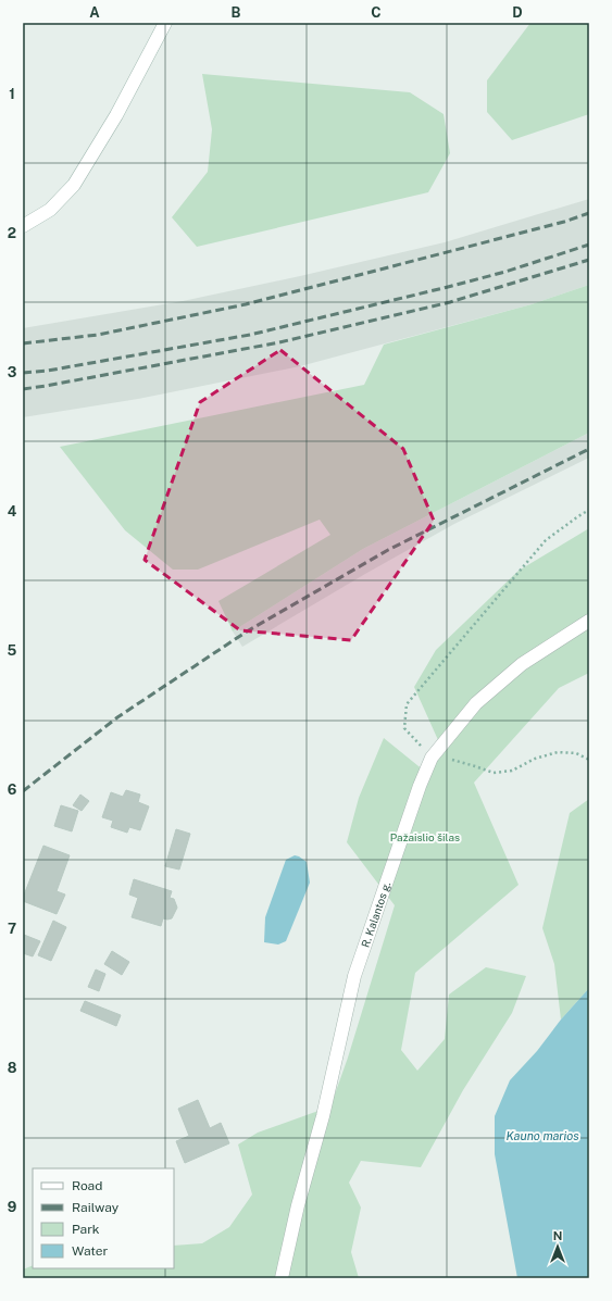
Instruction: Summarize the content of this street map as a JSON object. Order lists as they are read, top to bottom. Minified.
{"streets":{"street":["R. Kalantos g."]},"water":["Kauno marios"],"parks":["Pažaislio šilas"],"legend":["Road","Railway","Park","Water"],"north":"top","grid":{"columns":["A","B","C","D"],"rows":["1","2","3","4","5","6","7","8","9"]}}
